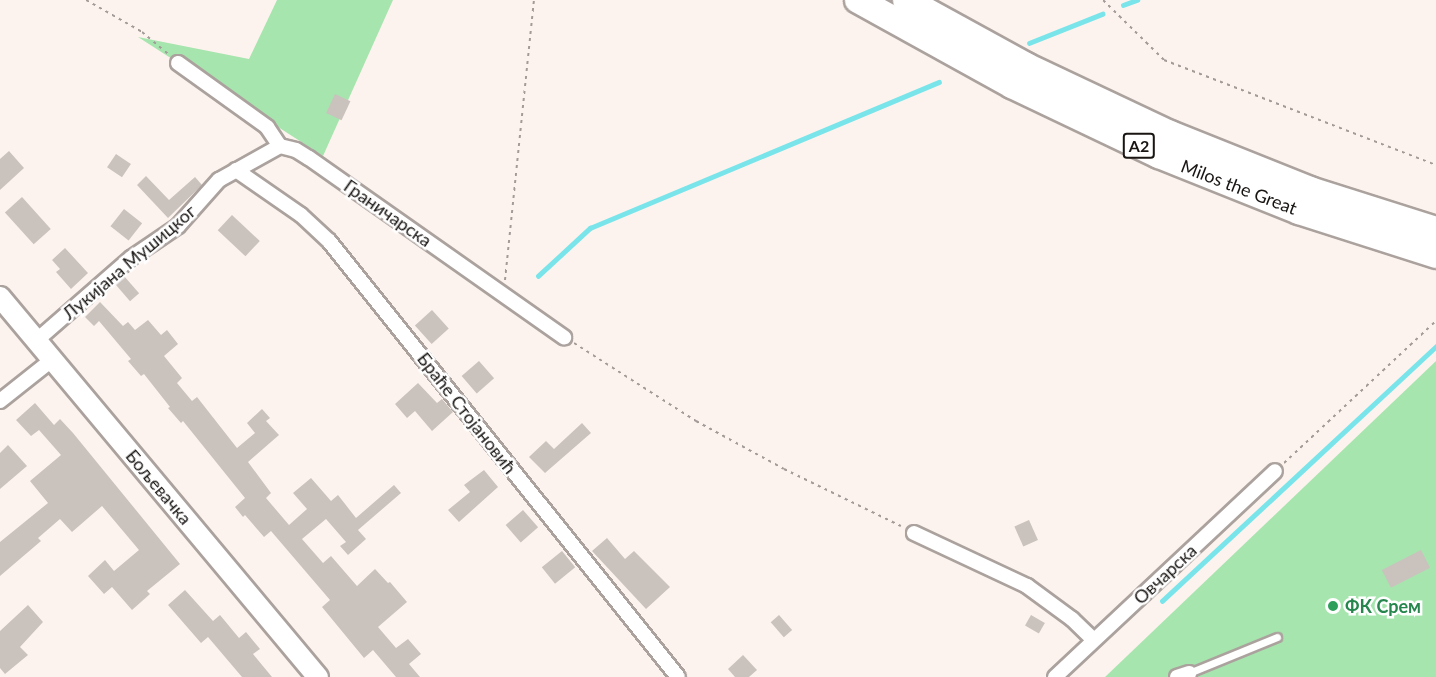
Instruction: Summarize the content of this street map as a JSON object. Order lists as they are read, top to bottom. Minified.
{"streets":{"highway":["A2","Milos the Great"],"main road":["Бољевачка"],"street":["Граничарска","Лукијана Мушицког","Браће Стојановић","Овчарска"]},"crossings":[["Граничарска","Лукијана Мушицког"],["Лукијана Мушицког","Браће Стојановић"],["Лукијана Мушицког","Бољевачка"]],"places":["ФК Срем"]}
